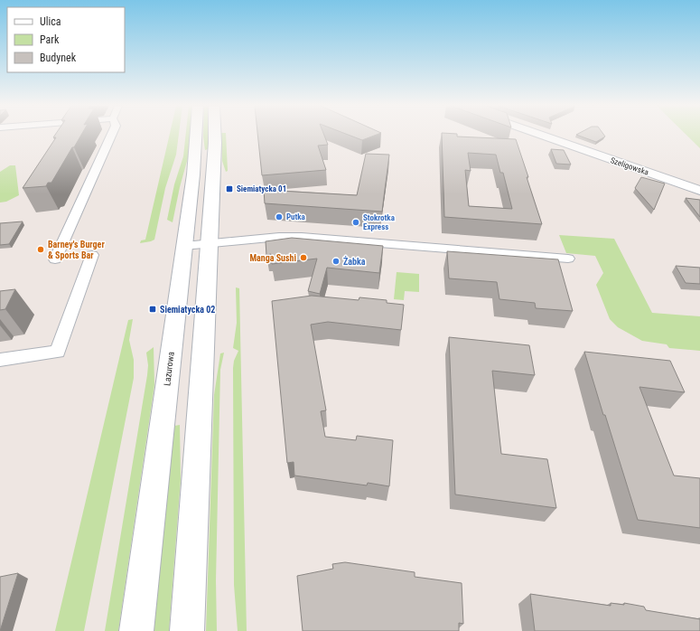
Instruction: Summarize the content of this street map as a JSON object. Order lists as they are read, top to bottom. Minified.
{"streets":{"main road":["Lazurowa"],"street":["Szeligowska"]},"places":{"transit":["Siemiatycka 01","Siemiatycka 02"],"other":["Putka","Stokrotka Express","Barney's Burger & Sports Bar","Manga Sushi","Żabka"]},"legend":["Ulica","Park","Budynek"]}
